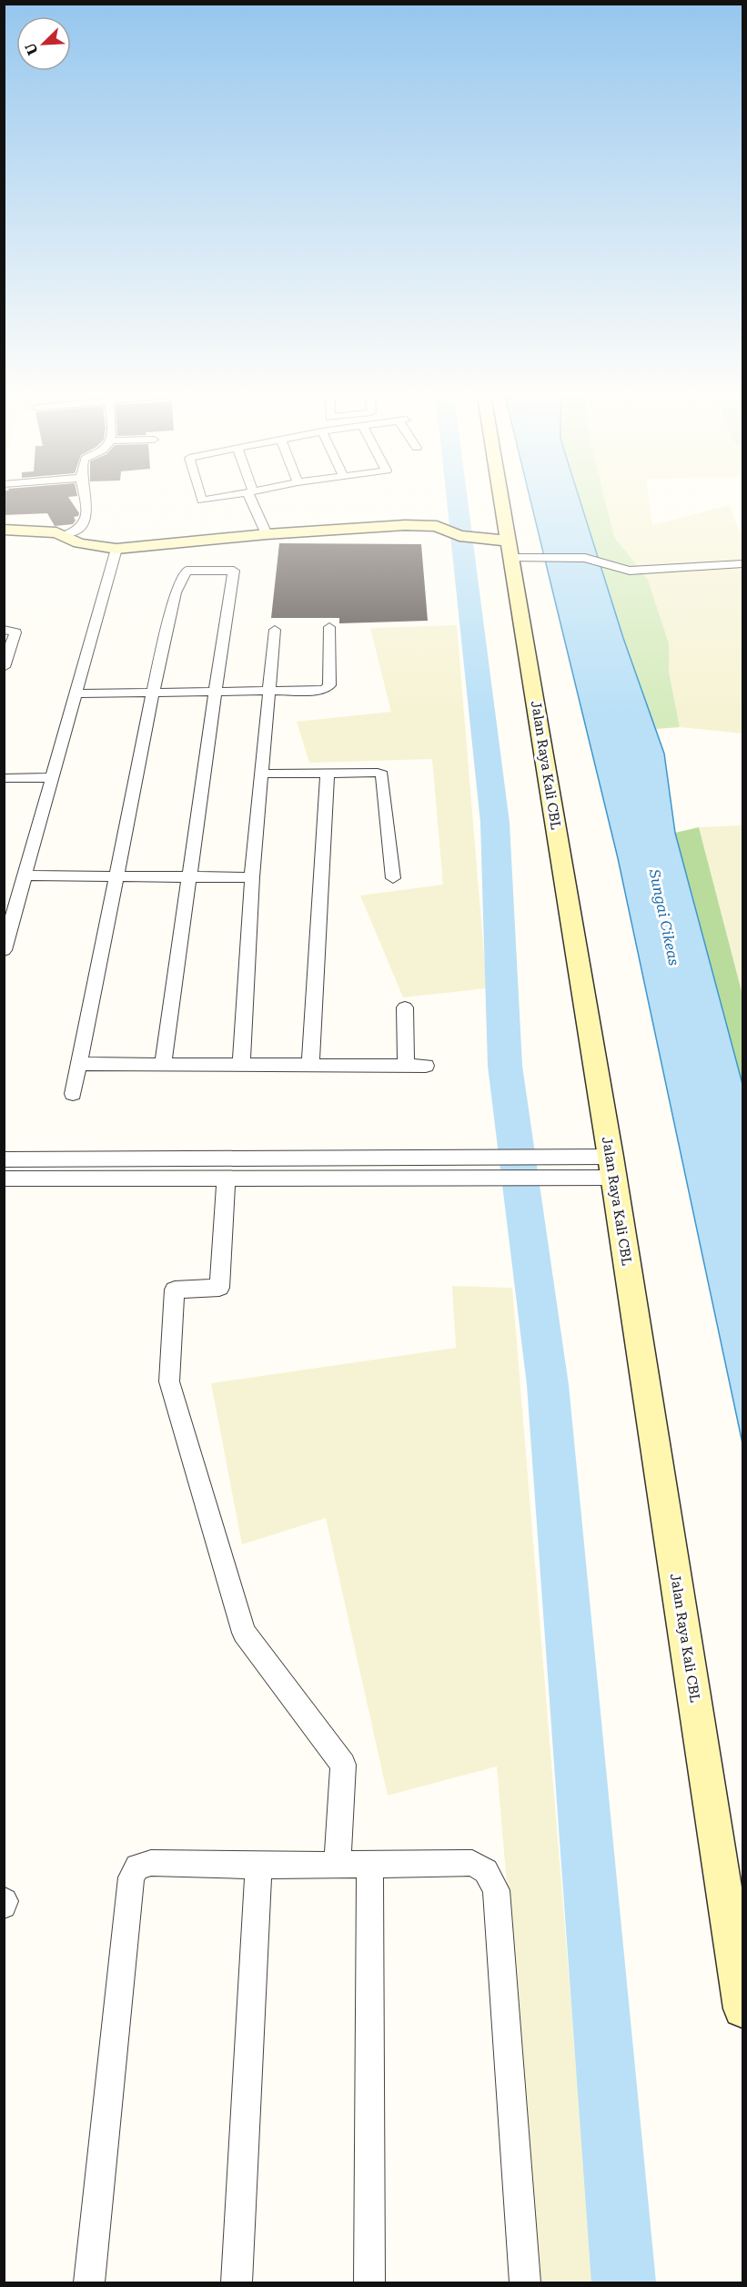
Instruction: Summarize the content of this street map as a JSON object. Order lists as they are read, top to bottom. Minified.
{"streets":{"main road":["Jalan Raya Kali CBL"]},"water":["Sungai Cikeas"],"north":"bottom left"}
